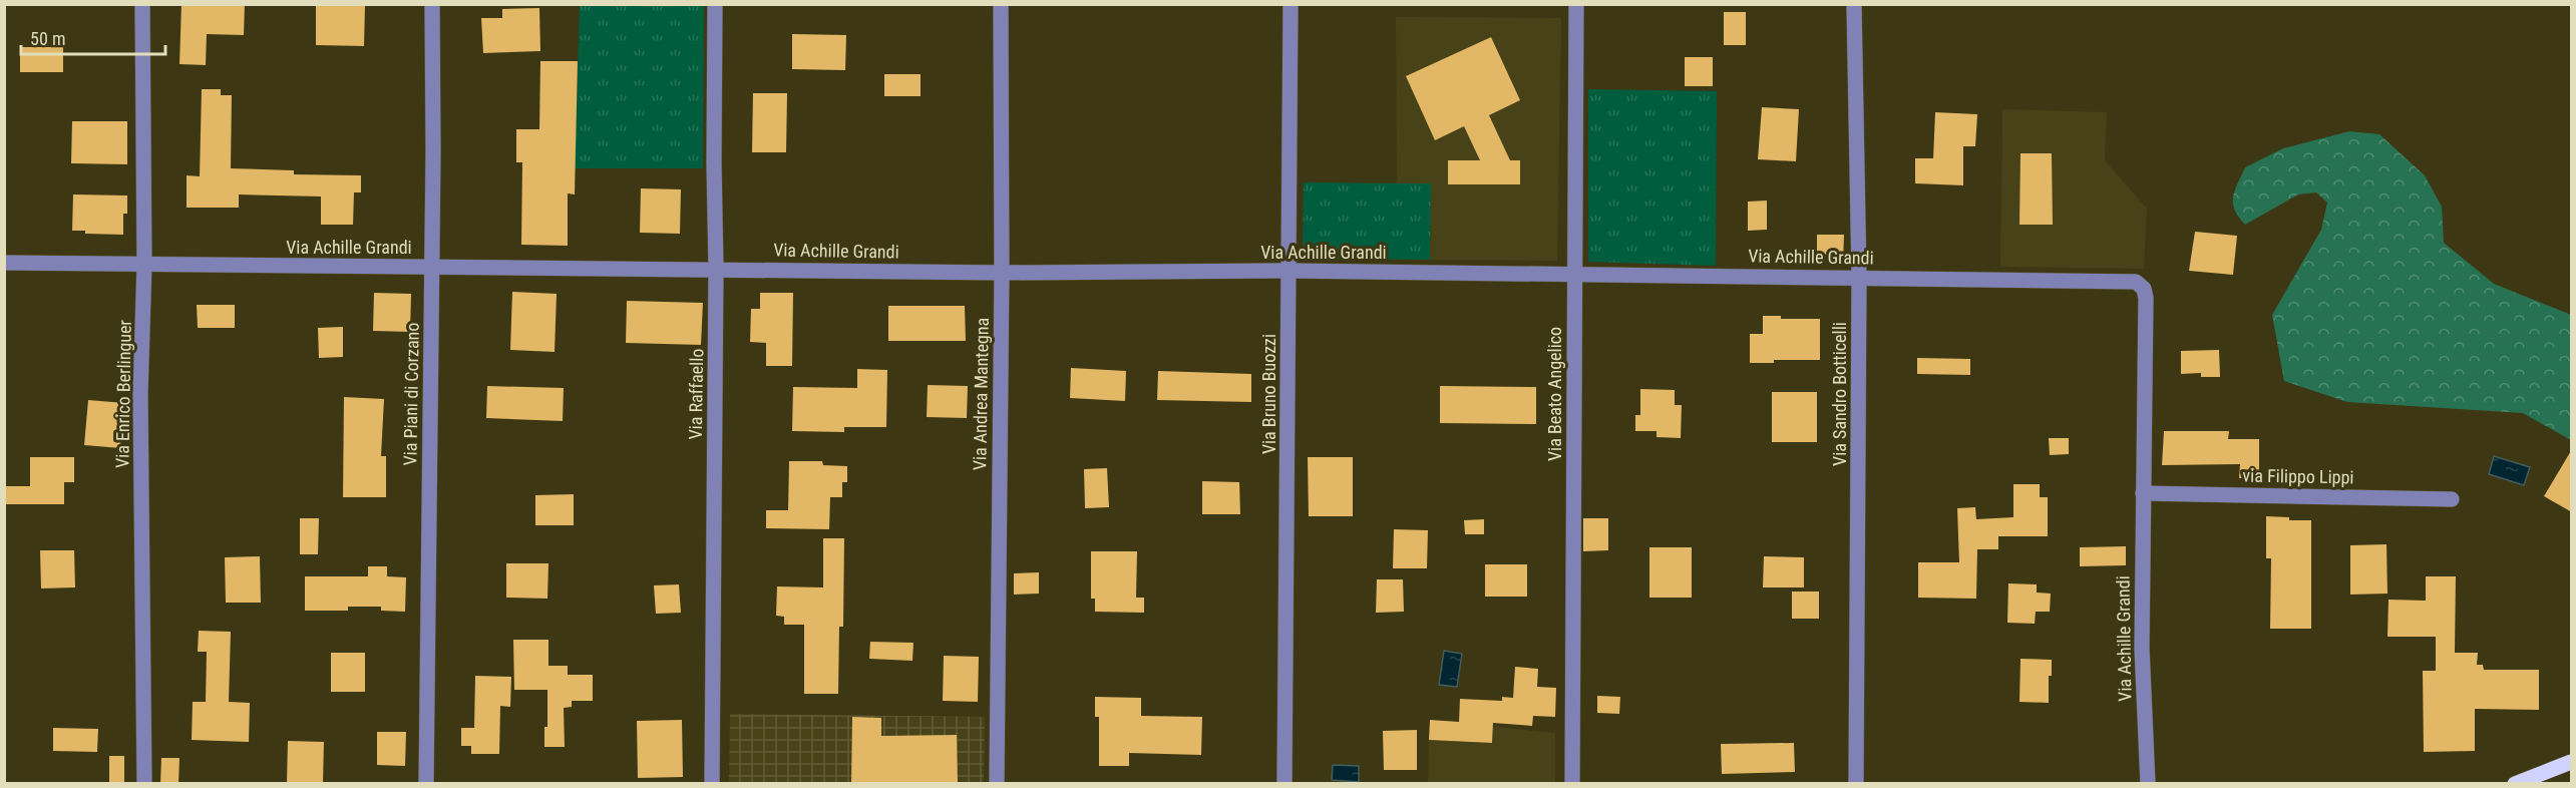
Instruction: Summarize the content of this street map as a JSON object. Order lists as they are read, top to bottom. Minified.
{"streets":{"street":["Via Achille Grandi","Via Enrico Berlinguer","Via Piani di Corzano","Via Raffaello","Via Andrea Mantegna","Via Bruno Buozzi","Via Beato Angelico","Via Sandro Botticelli","via Filippo Lippi"]},"crossings":[["Via Achille Grandi","Via Enrico Berlinguer"],["Via Achille Grandi","Via Piani di Corzano"],["Via Achille Grandi","Via Raffaello"],["Via Achille Grandi","Via Andrea Mantegna"],["Via Achille Grandi","Via Bruno Buozzi"],["Via Achille Grandi","Via Beato Angelico"],["Via Achille Grandi","Via Sandro Botticelli"],["Via Achille Grandi","via Filippo Lippi"]],"scale_bar":"50 m"}
